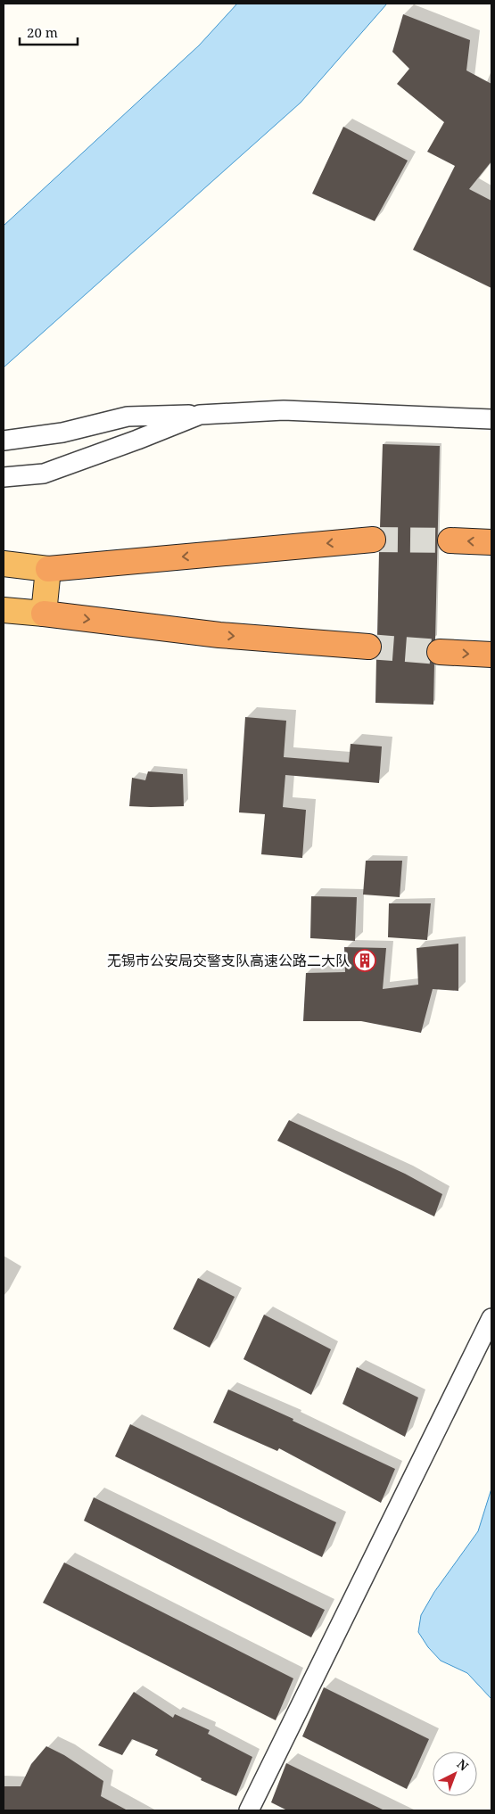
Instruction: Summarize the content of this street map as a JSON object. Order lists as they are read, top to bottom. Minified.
{"places":{"building":["无锡市公安局交警支队高速公路二大队"]},"scale_bar":"20 m","north":"top right"}
